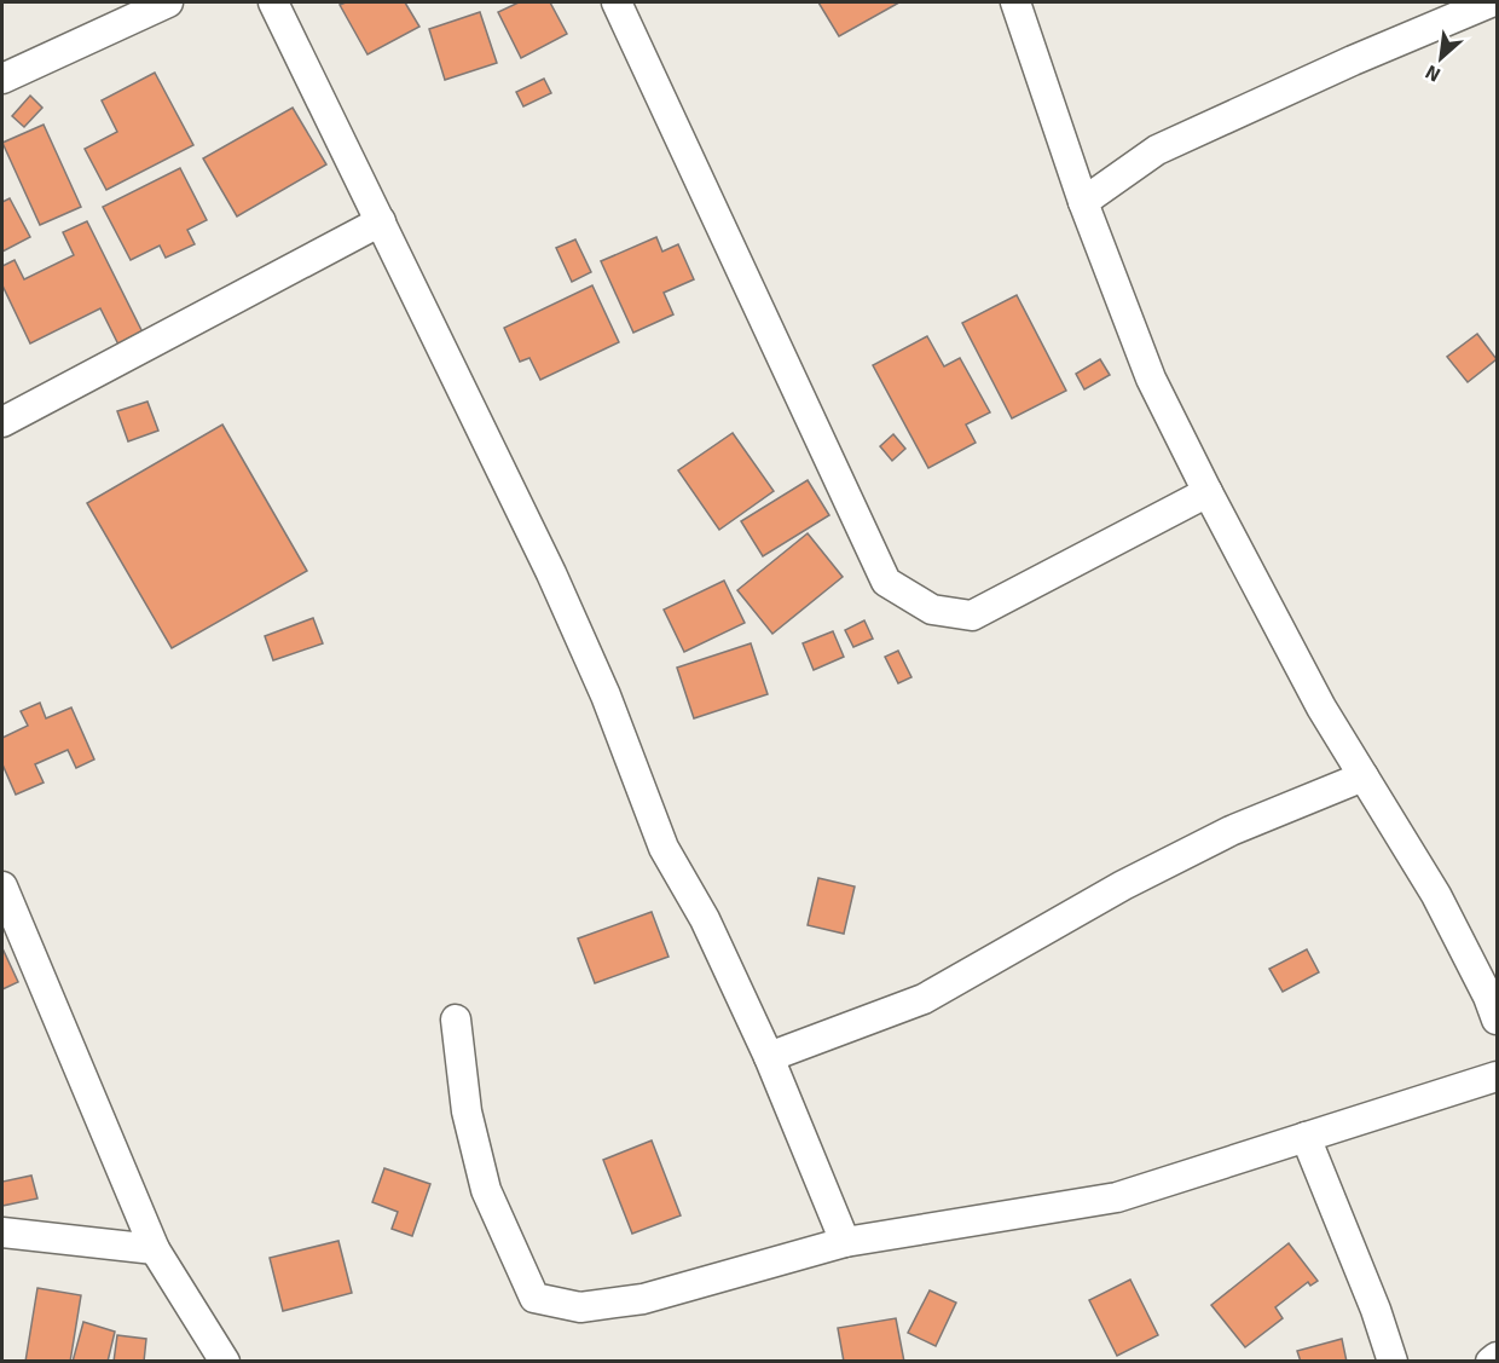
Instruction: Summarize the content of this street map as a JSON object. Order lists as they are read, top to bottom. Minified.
{"north":"bottom left"}
